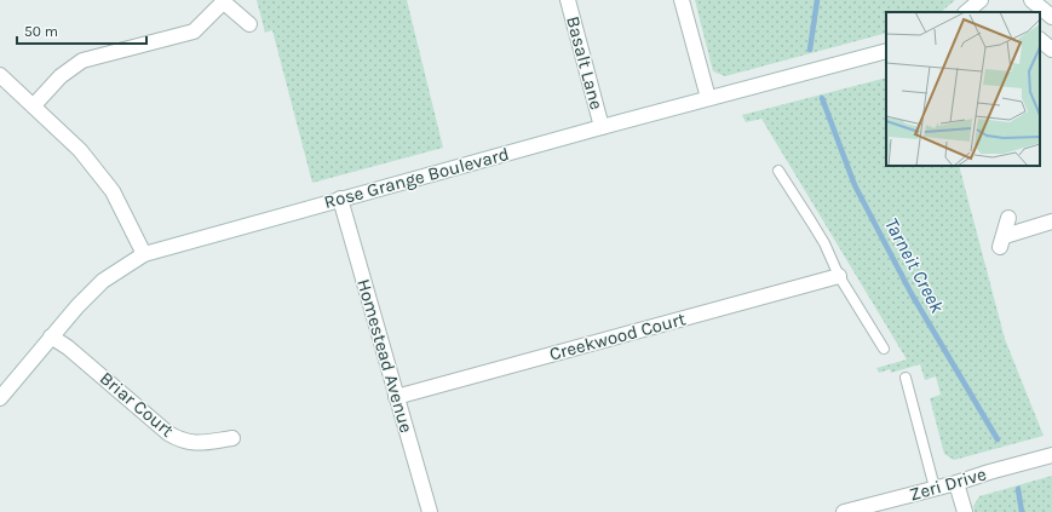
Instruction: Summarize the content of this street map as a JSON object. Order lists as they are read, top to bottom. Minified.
{"streets":{"street":["Basalt Lane","Rose Grange Boulevard","Creekwood Court","Homestead Avenue","Briar Court","Zeri Drive"]},"crossings":[["Basalt Lane","Rose Grange Boulevard"],["Rose Grange Boulevard","Homestead Avenue"],["Rose Grange Boulevard","Briar Court"],["Creekwood Court","Homestead Avenue"]],"water":["Tarneit Creek"],"scale_bar":"50 m"}
